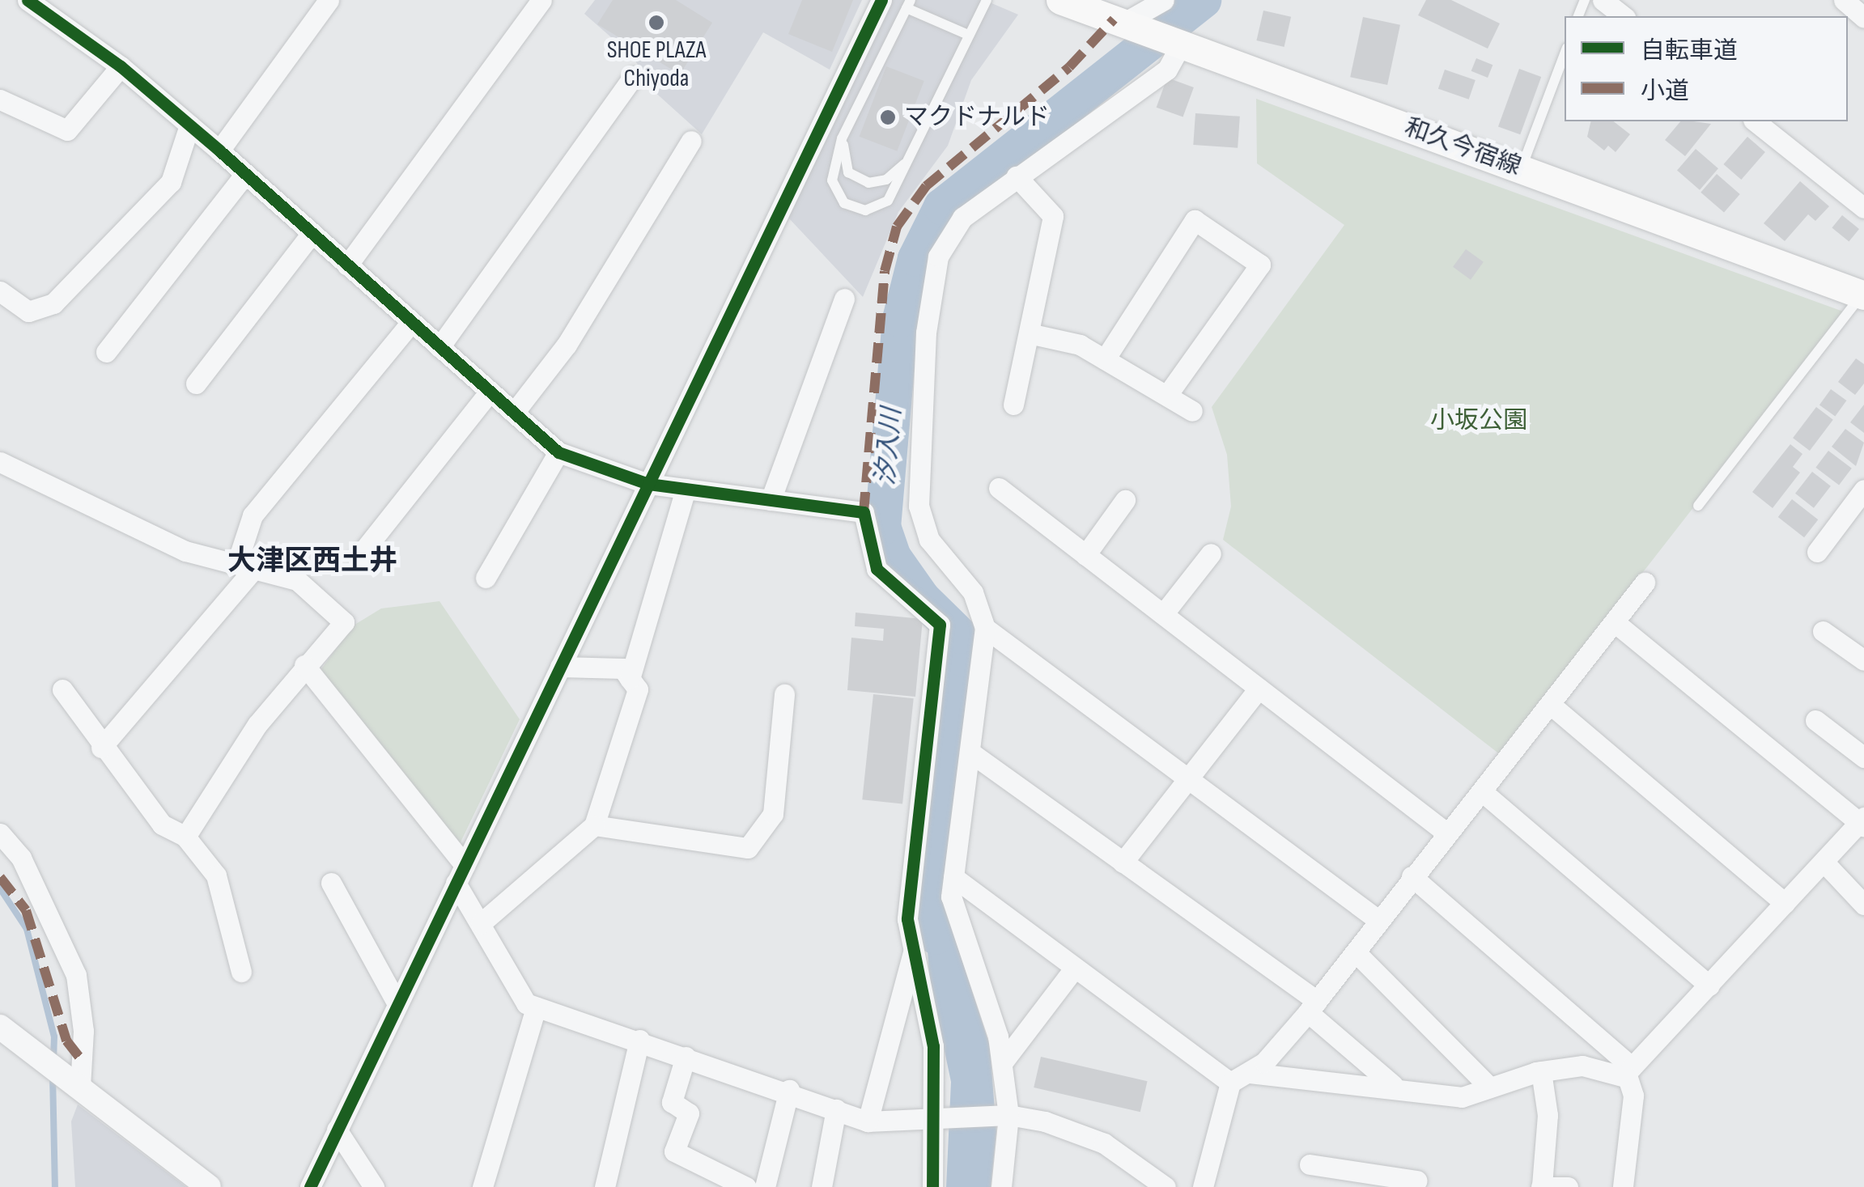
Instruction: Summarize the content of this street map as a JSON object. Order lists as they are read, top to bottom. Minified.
{"streets":{"main road":["和久今宿線"]},"districts":["大津区西土井"],"water":["汐入川"],"parks":["小坂公園"],"places":["SHOE PLAZA Chiyoda","マクドナルド"],"legend":["自転車道","小道"]}
